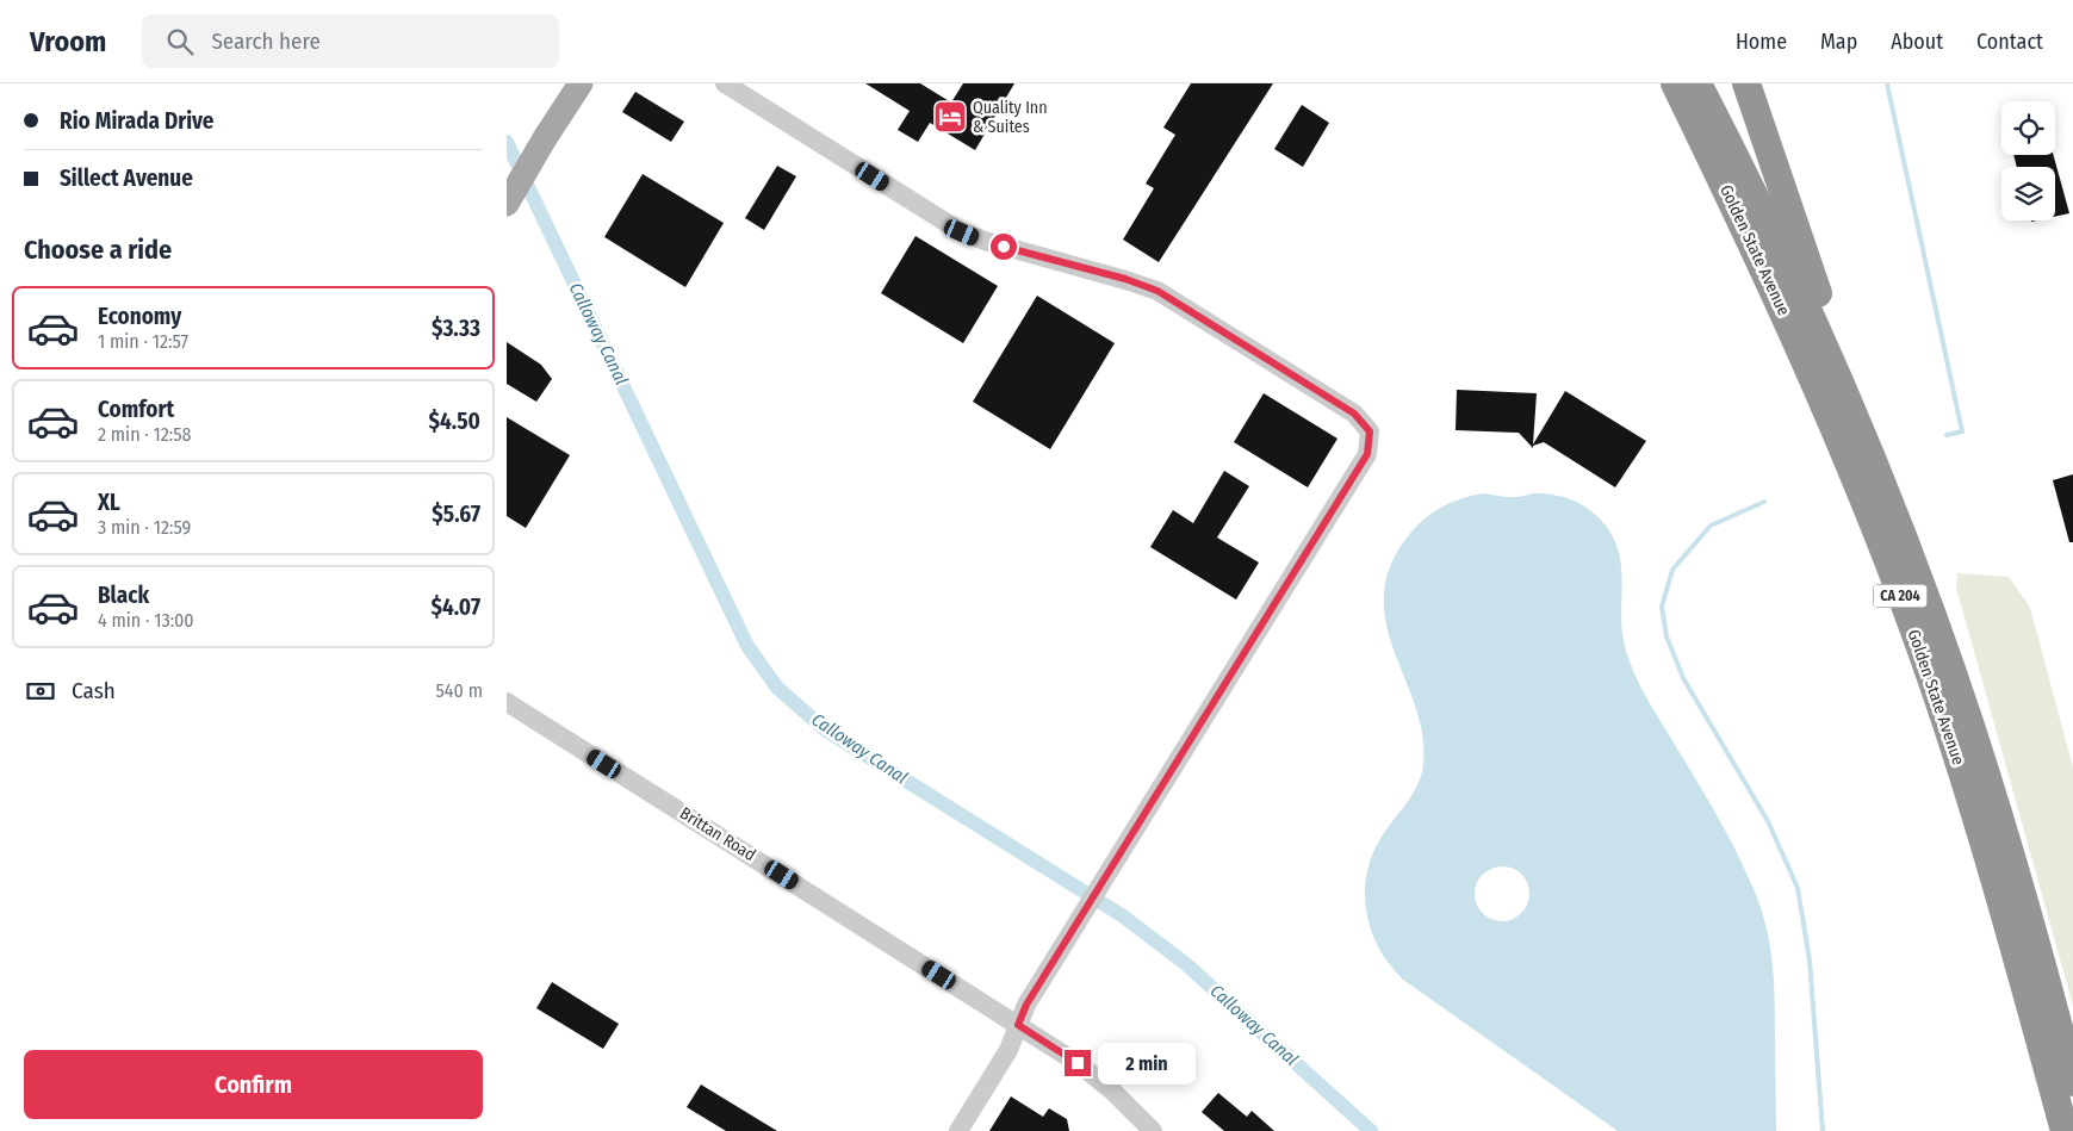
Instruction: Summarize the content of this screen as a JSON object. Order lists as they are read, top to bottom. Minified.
{"streets":{"highway":["Golden State Avenue","CA 204"],"street":["Brittan Road"]},"water":["Calloway Canal"],"places":{"hotel":["Quality Inn & Suites"]},"page":{"header":"Vroom","search":"Search here","nav":["Home","Map","About","Contact"],"banner":["Rio Mirada Drive","Sillect Avenue"],"heading":"Choose a ride","list":[{"name":"Economy","note":"1 min · 12:57","value":"$3.33"},{"name":"Comfort","note":"2 min · 12:58","value":"$4.50"},{"name":"XL","note":"3 min · 12:59","value":"$5.67"},{"name":"Black","note":"4 min · 13:00","value":"$4.07"}],"pay":["Cash","540 m"],"buttons":"Confirm","bubble":"2 min"}}
